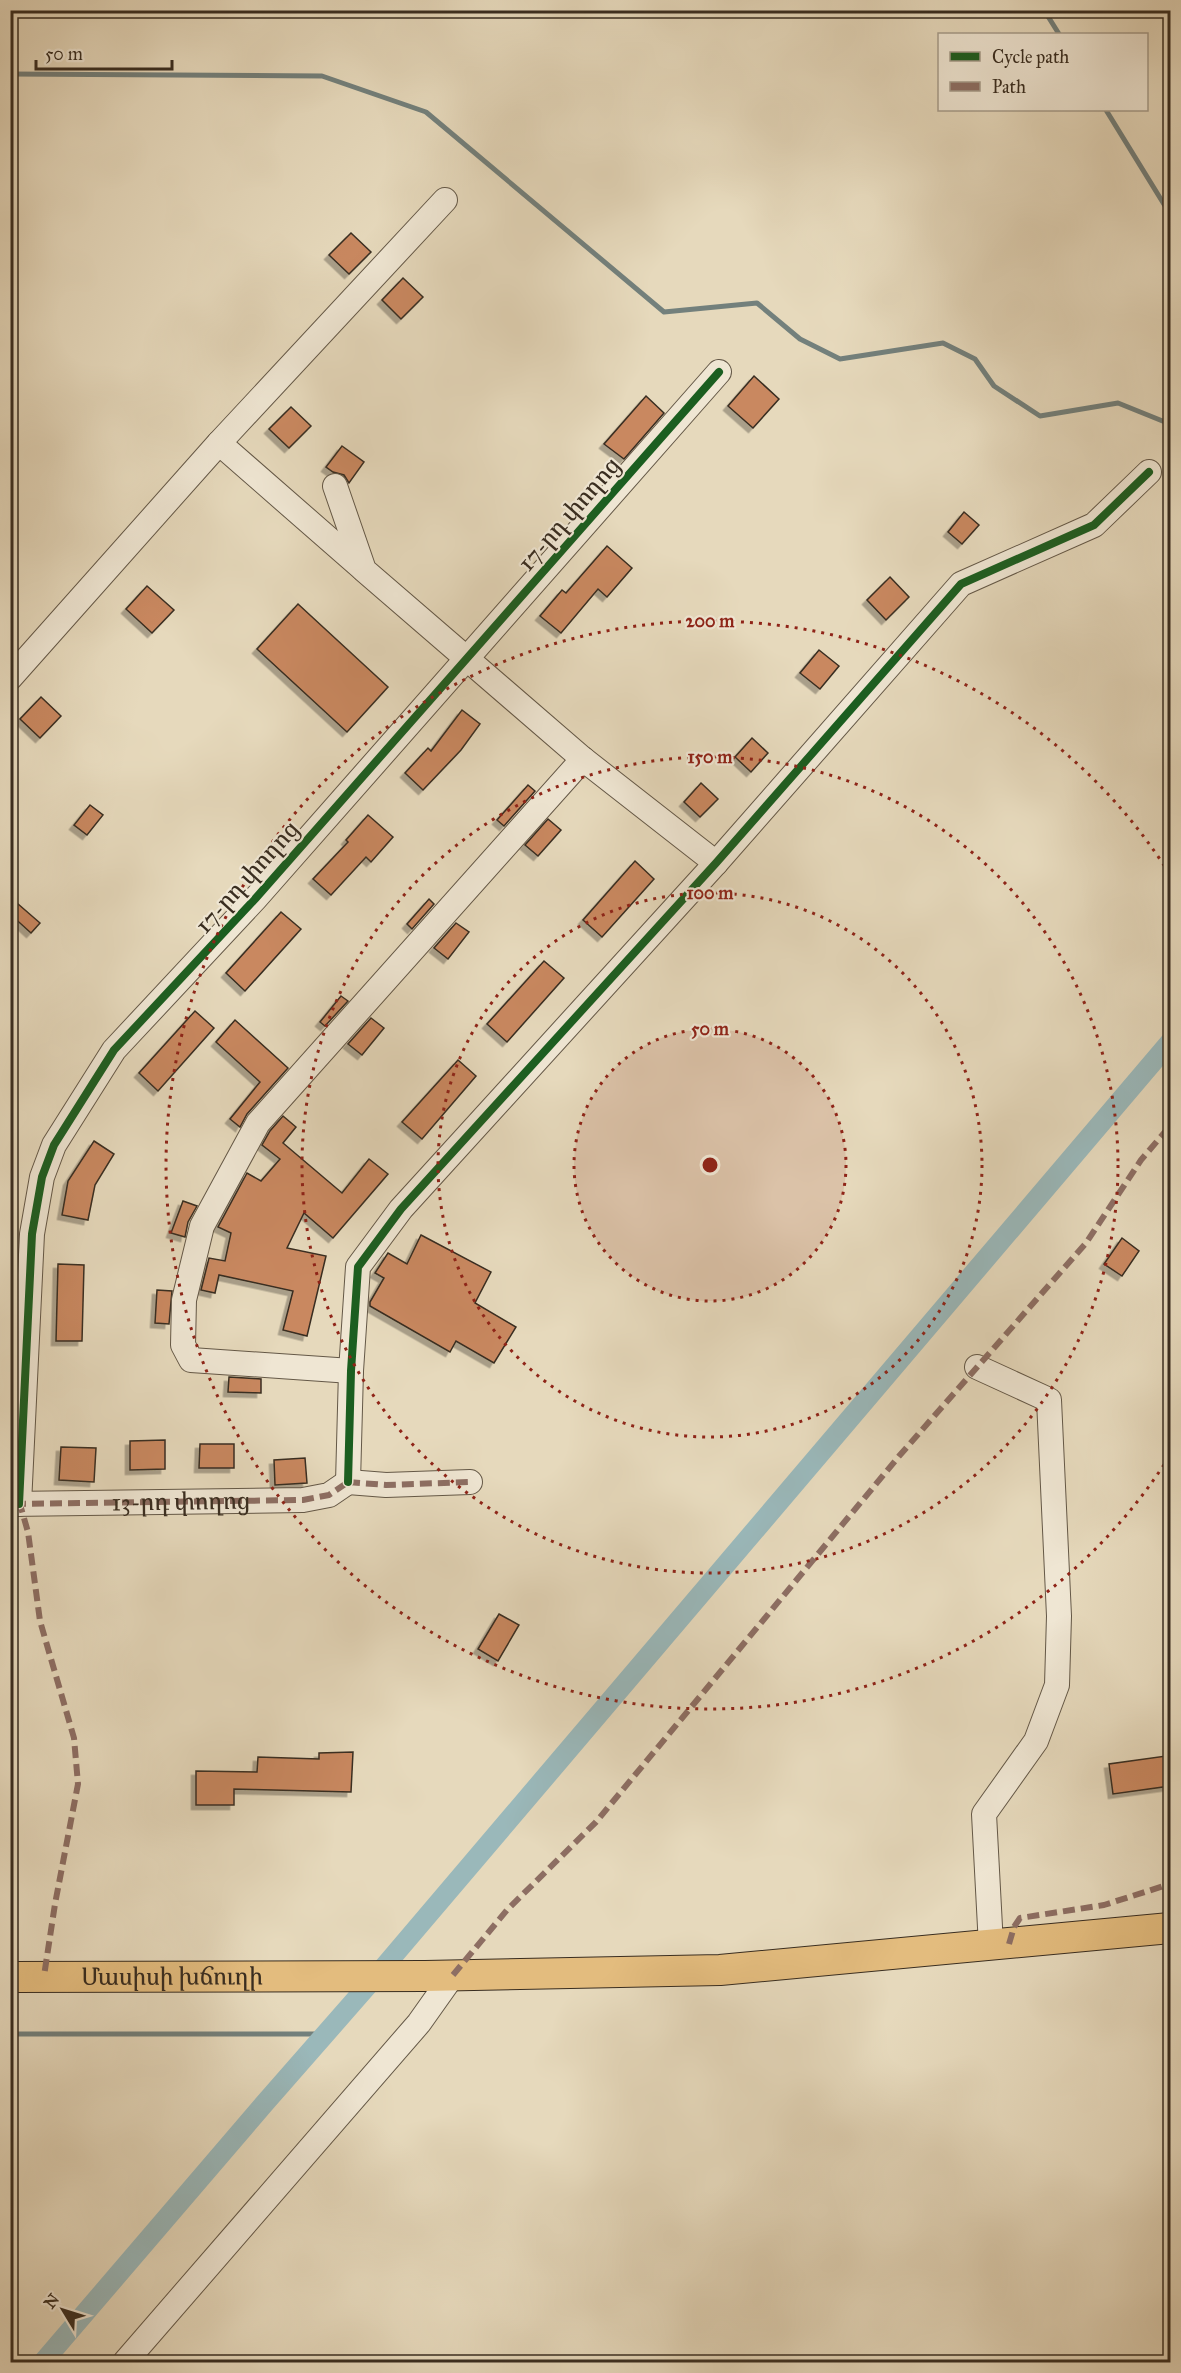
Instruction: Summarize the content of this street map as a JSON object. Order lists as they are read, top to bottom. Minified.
{"streets":{"main road":["Մասիսի խճուղի"],"street":["17-րդ փողոց","13-րդ փողոց"]},"crossings":[["17-րդ փողոց","13-րդ փողոց"]],"legend":["Cycle path","Path"],"scale_bar":"50 m","north":"top left","rings":["200 m","150 m","100 m","50 m"]}
